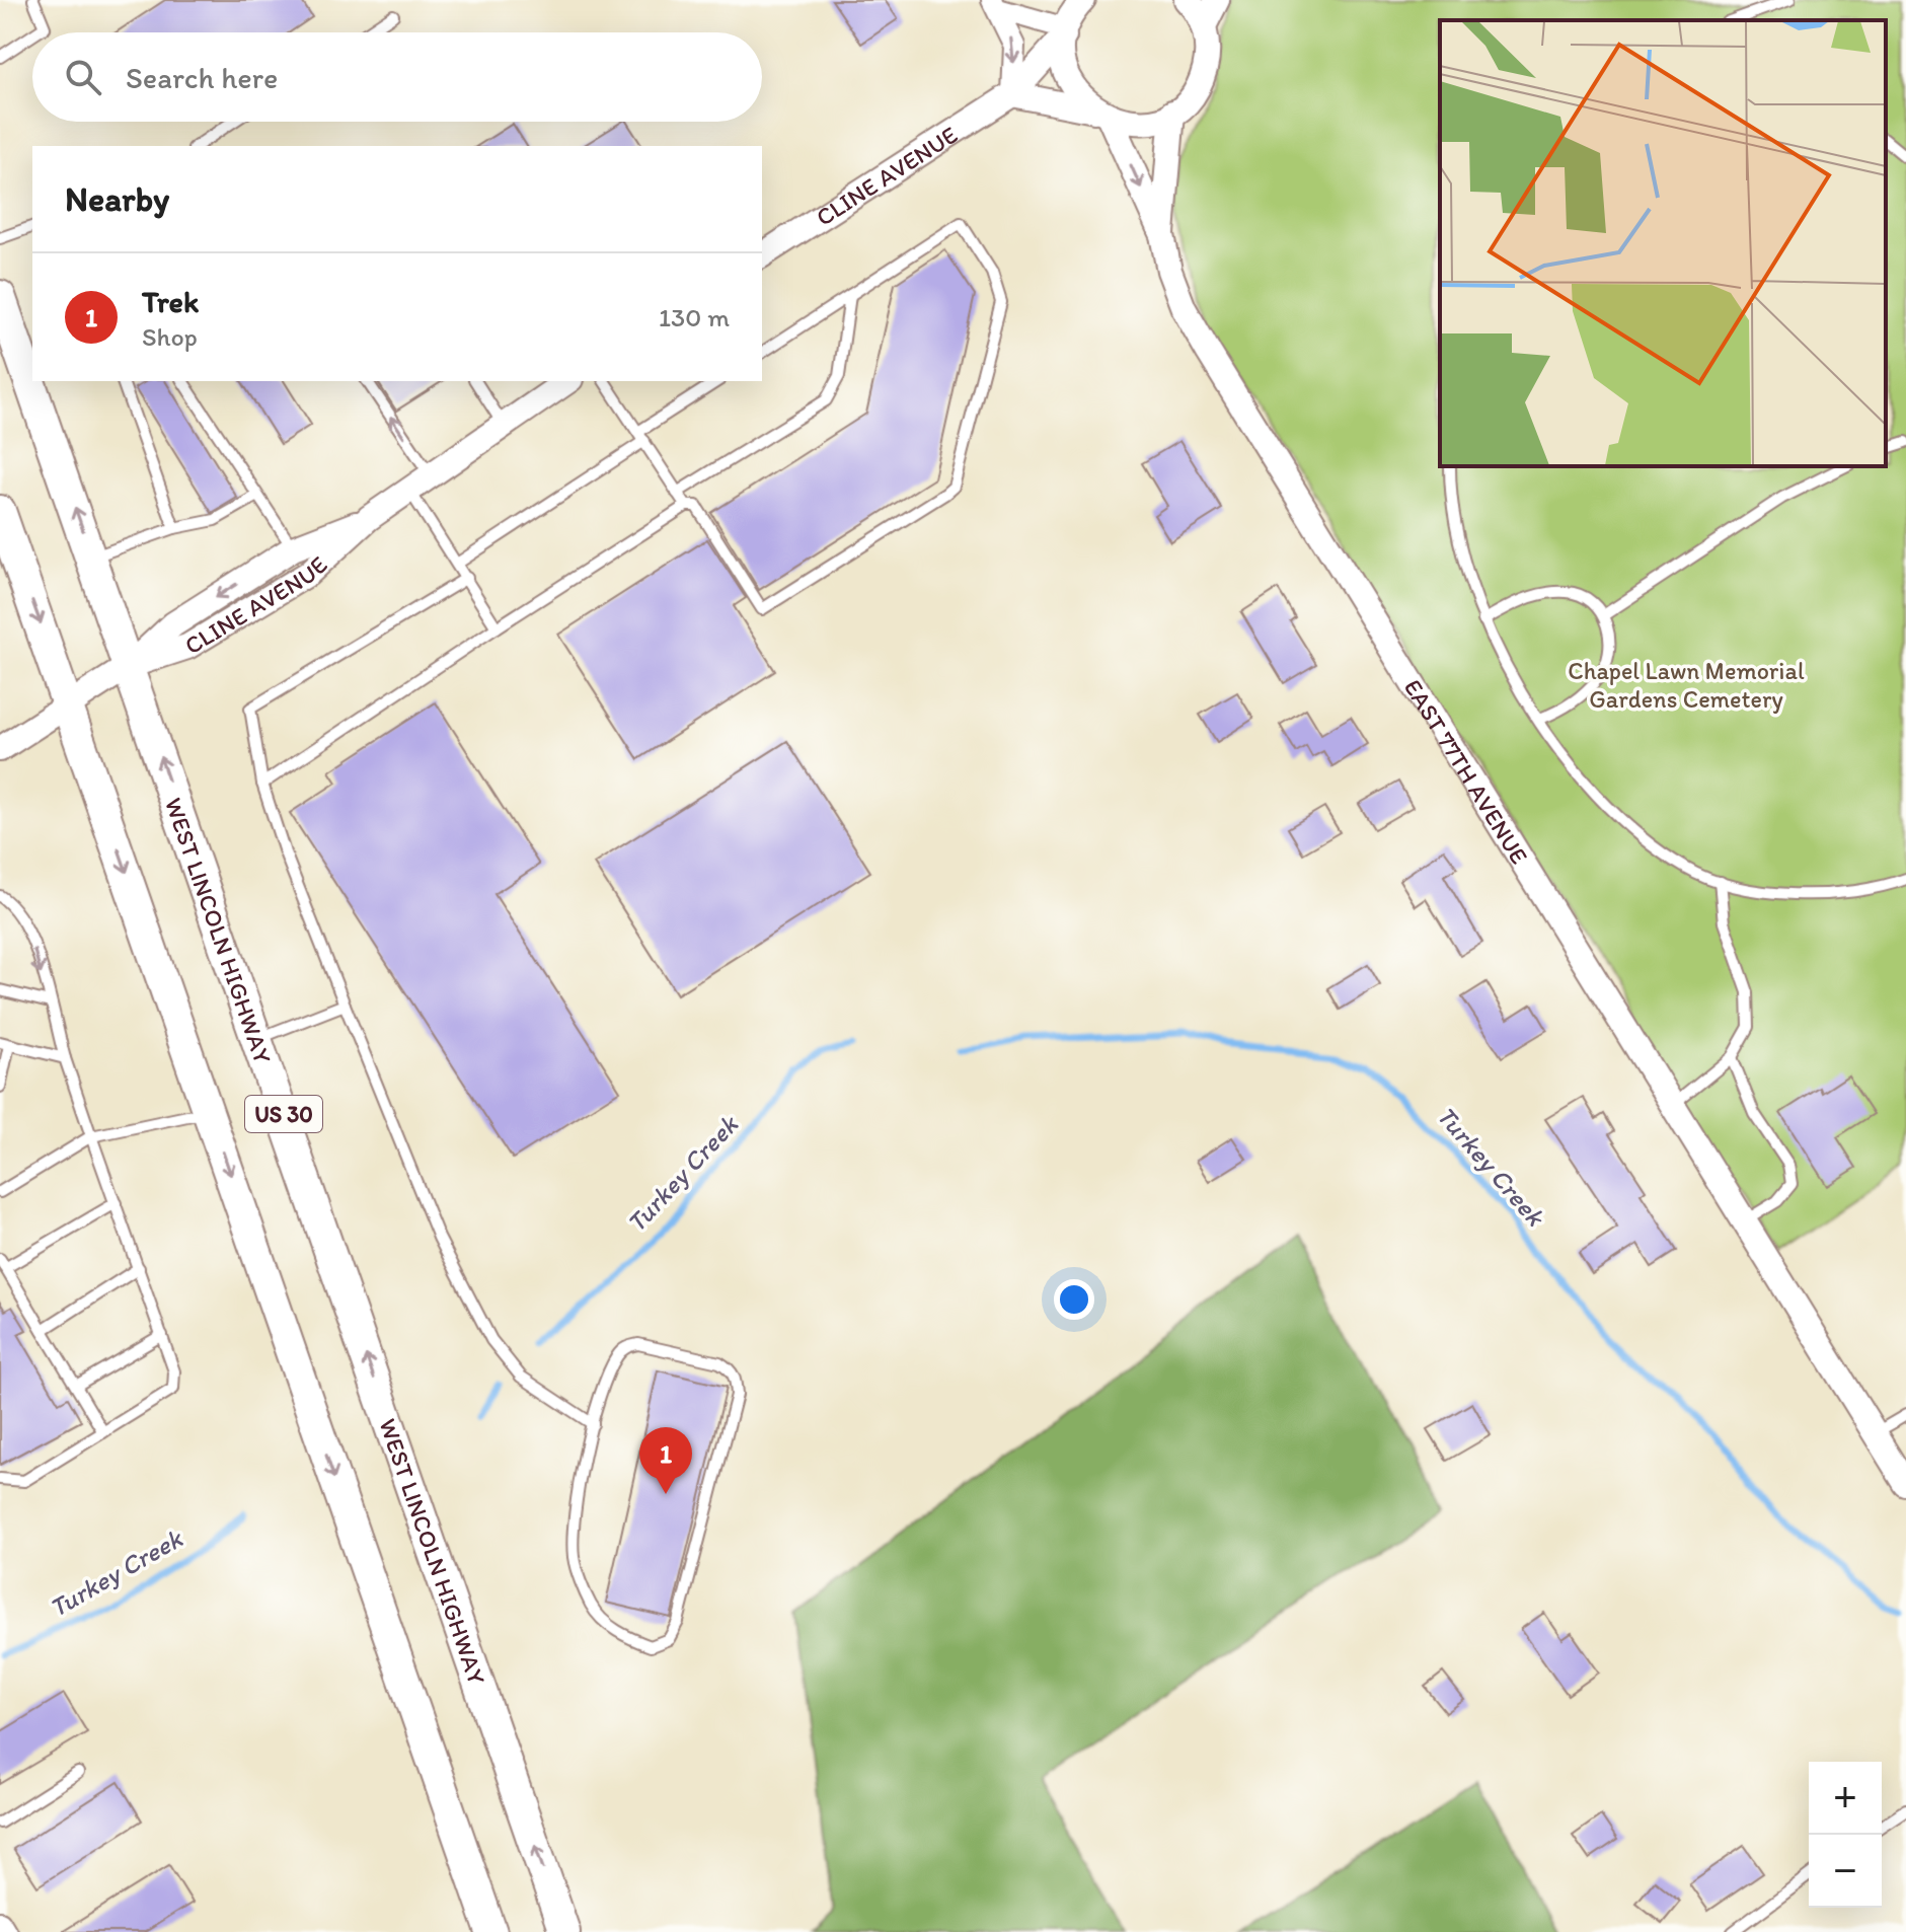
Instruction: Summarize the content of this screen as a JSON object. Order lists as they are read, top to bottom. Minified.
{"streets":{"main road":["WEST LINCOLN HIGHWAY","US 30"],"street":["CLINE AVENUE","EAST 77TH AVENUE"]},"crossings":[["CLINE AVENUE","EAST 77TH AVENUE"],["CLINE AVENUE","WEST LINCOLN HIGHWAY"],["CLINE AVENUE","US 30"]],"water":["Turkey Creek"],"parks":["Chapel Lawn Memorial Gardens Cemetery"],"page":{"search":"Search here","heading":"Nearby","list":[{"mark":"1","name":"Trek","note":"Shop","value":"130 m"}],"pins":"1","map_buttons":["+","−"]}}
